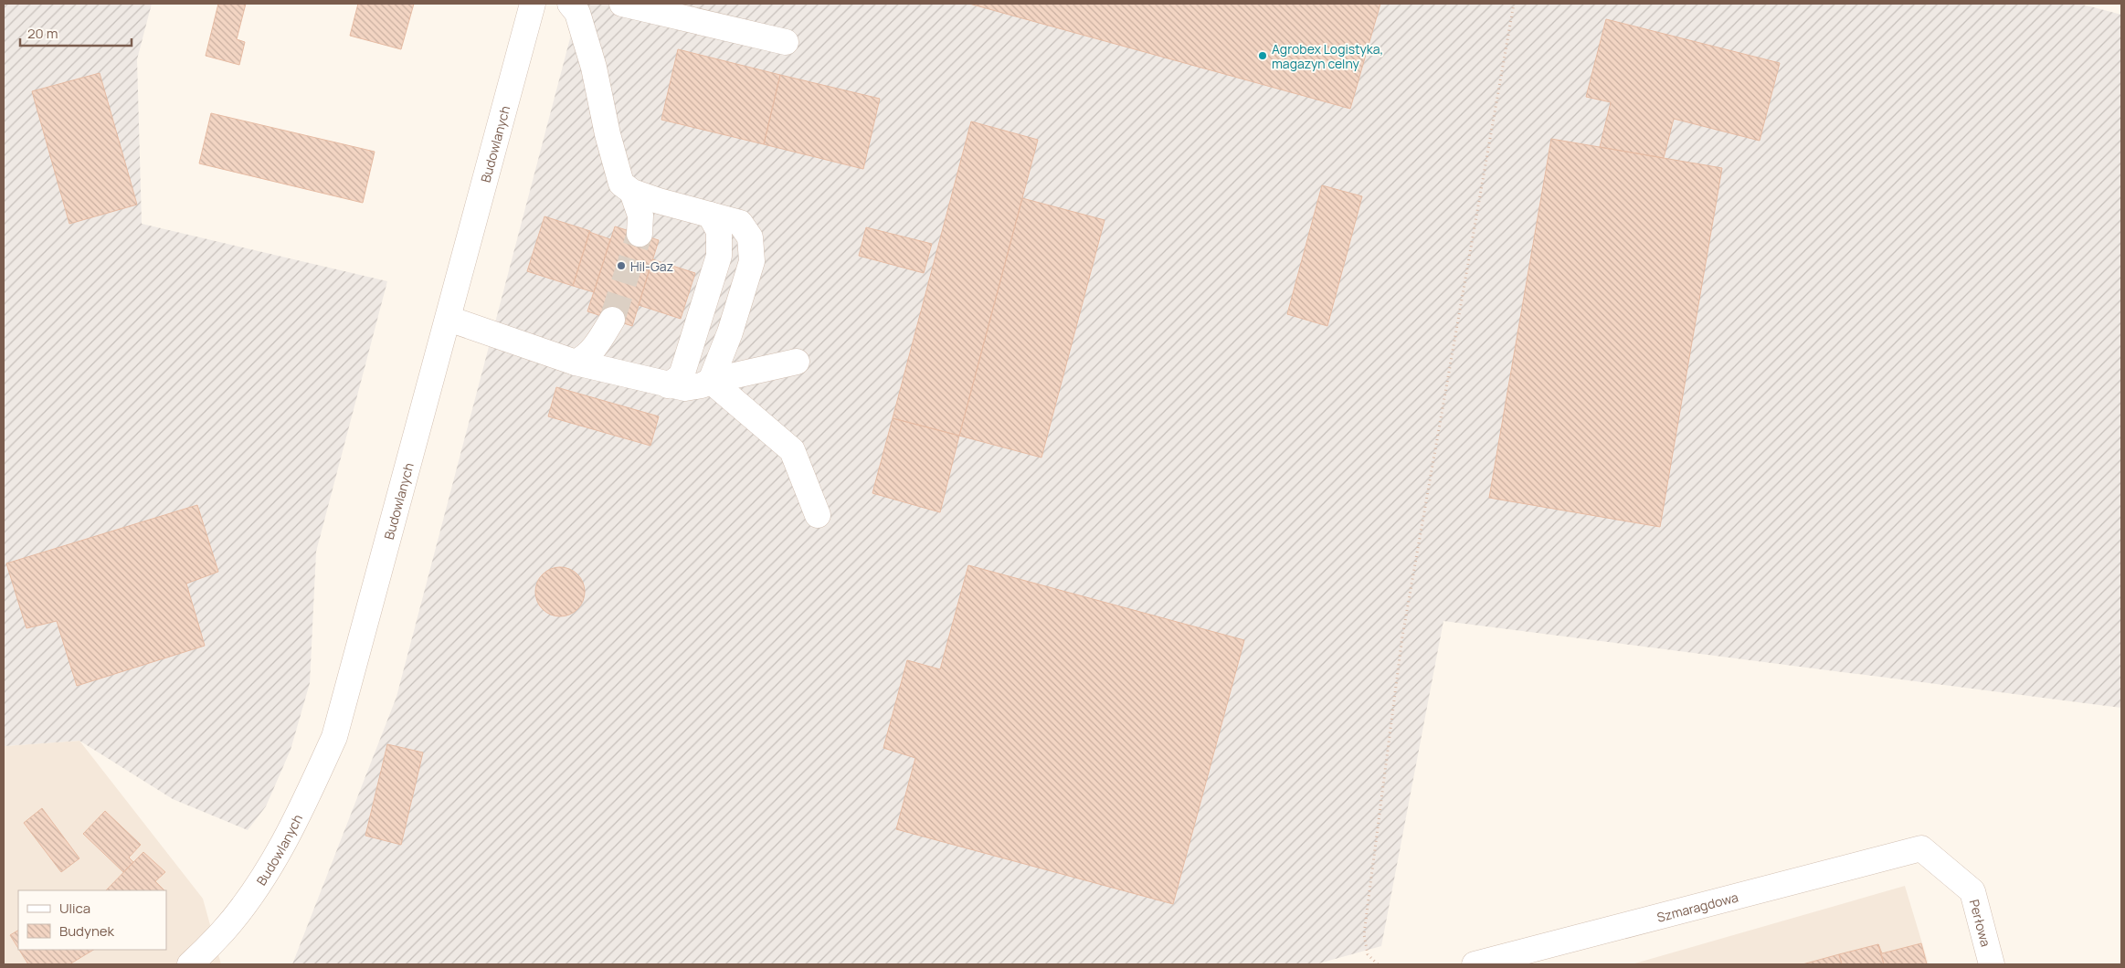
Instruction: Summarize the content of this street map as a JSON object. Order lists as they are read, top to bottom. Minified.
{"streets":{"street":["Budowlanych","Szmaragdowa","Perłowa"]},"crossings":[["Szmaragdowa","Perłowa"]],"places":["Agrobex Logistyka, magazyn celny","Hil-Gaz"],"legend":["Ulica","Budynek"],"scale_bar":"20 m"}
